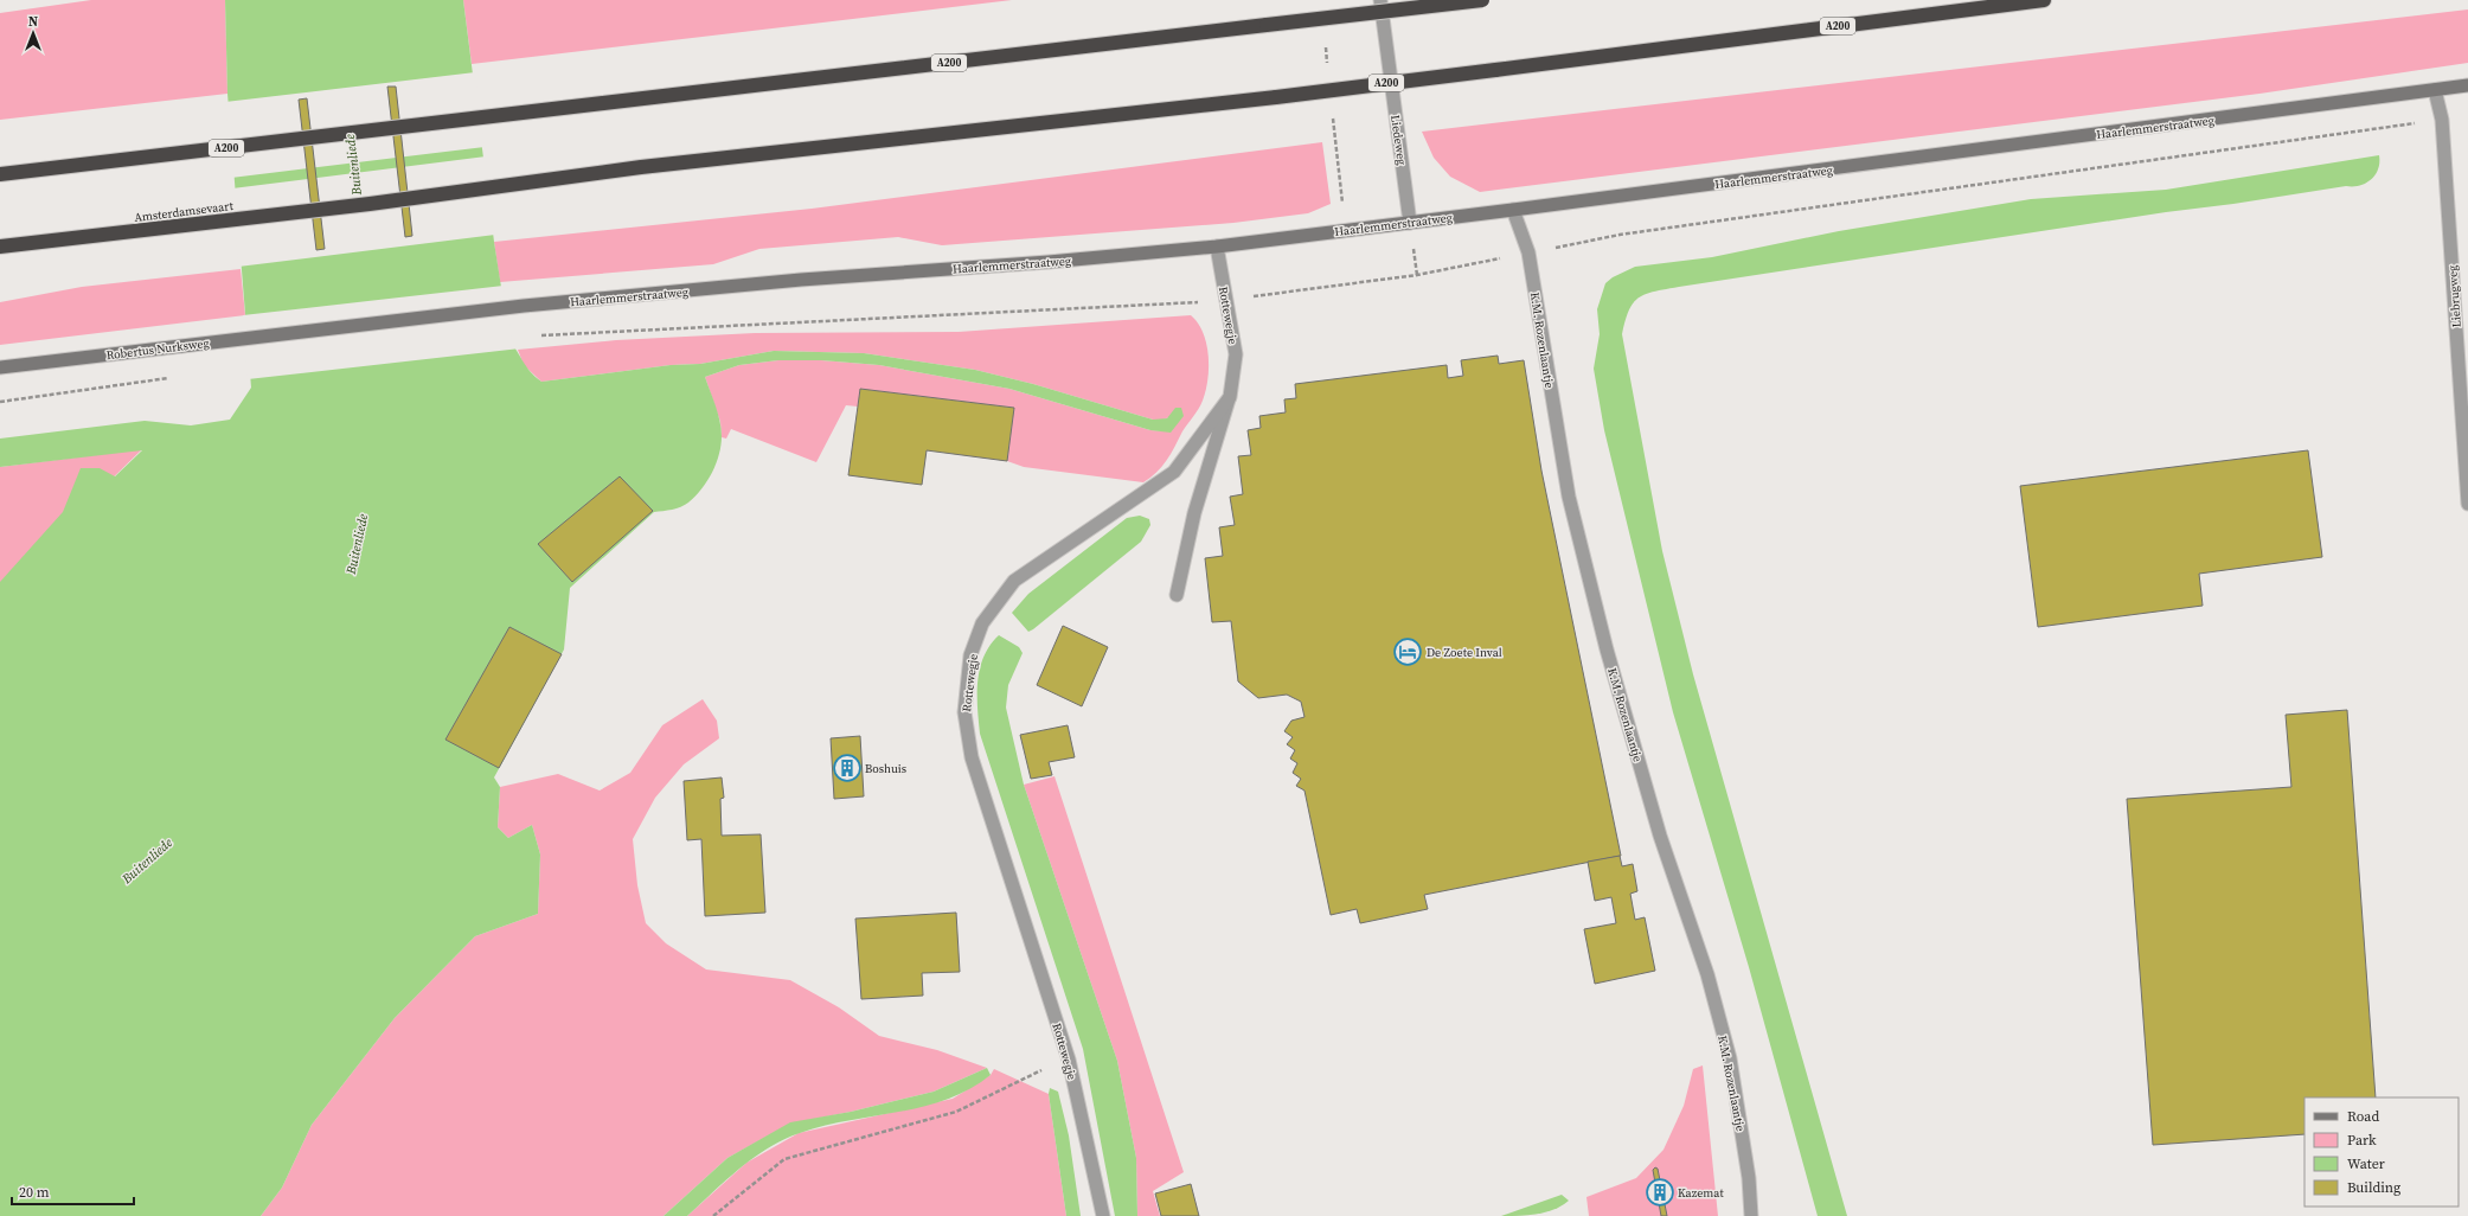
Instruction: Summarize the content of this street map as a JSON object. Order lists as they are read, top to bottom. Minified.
{"streets":{"highway":["A200","Amsterdamsevaart"],"main road":["Haarlemmerstraatweg","Robertus Nurksweg"],"street":["Liedeweg","Liebrugweg","Rottewegje","K.M. Rozenlaantje"]},"crossings":[["Haarlemmerstraatweg","Liedeweg"],["Haarlemmerstraatweg","Liebrugweg"],["Haarlemmerstraatweg","Rottewegje"],["Haarlemmerstraatweg","K.M. Rozenlaantje"],["Haarlemmerstraatweg","Robertus Nurksweg"]],"water":["Buitenliede"],"places":{"hotel":["De Zoete Inval"],"building":["Boshuis","Kazemat"]},"legend":["Road","Park","Water","Building"],"scale_bar":"20 m","north":"top"}
